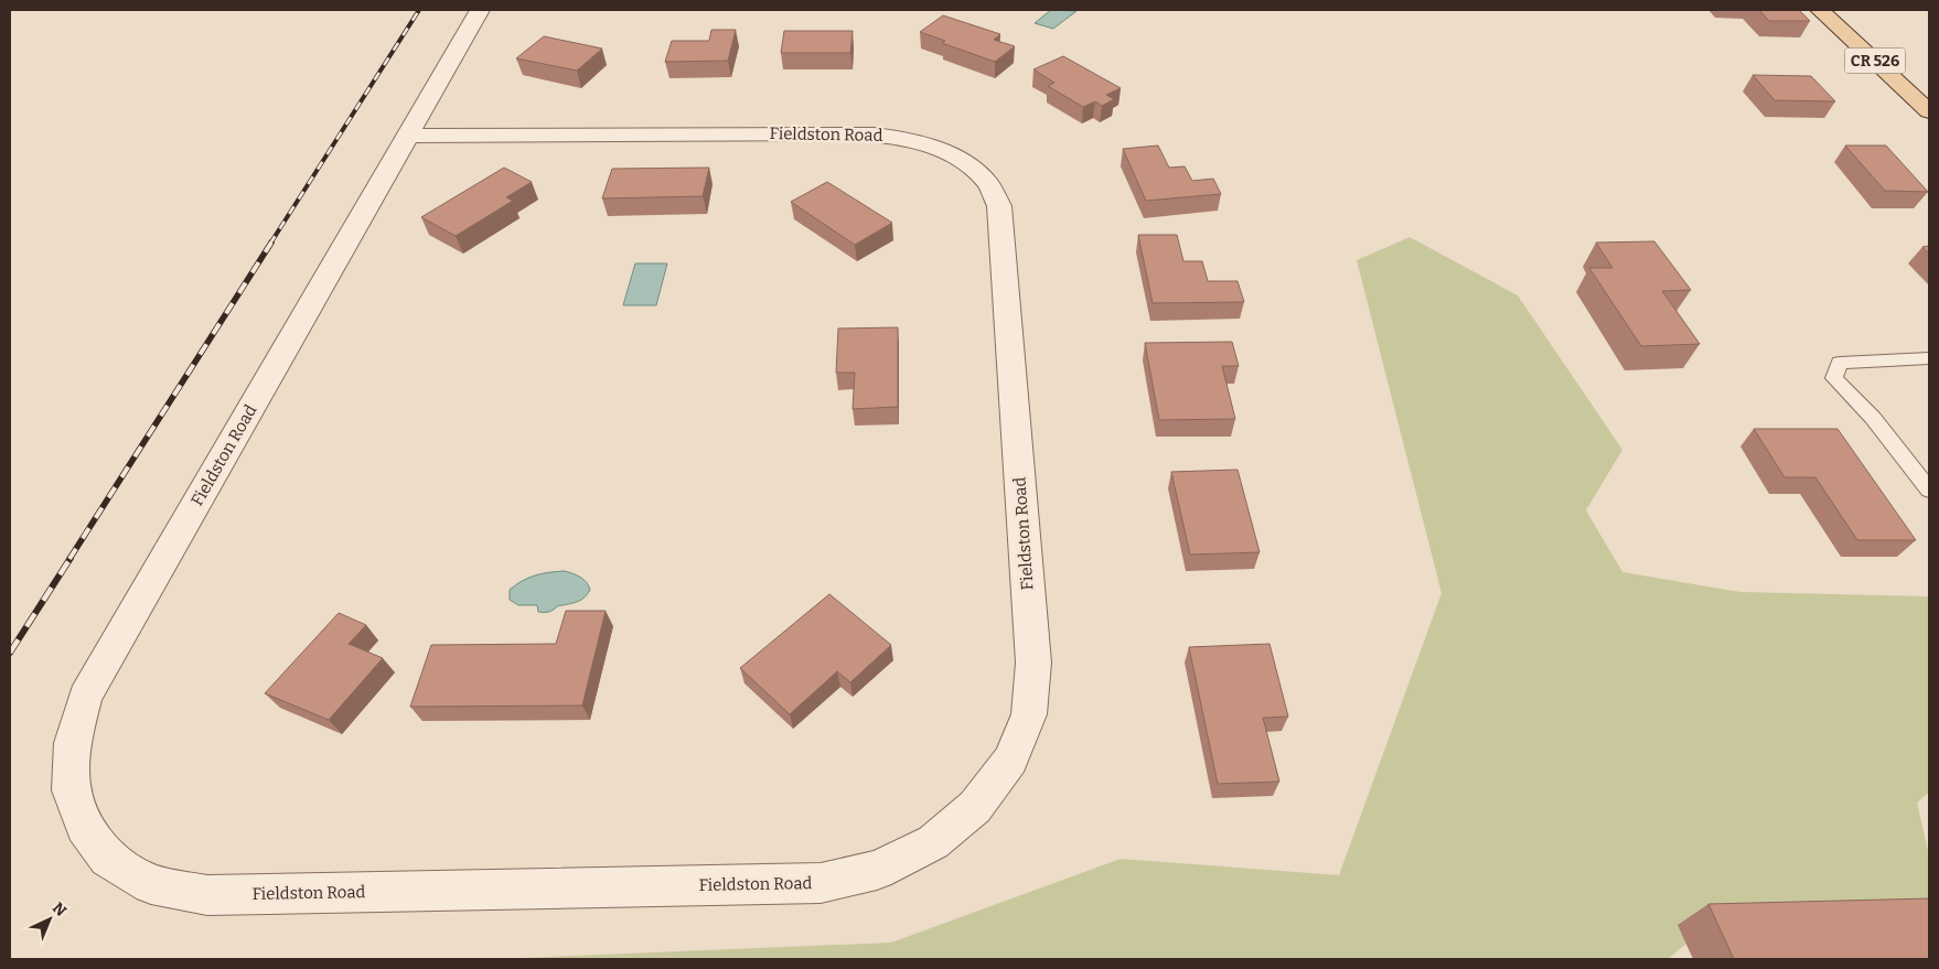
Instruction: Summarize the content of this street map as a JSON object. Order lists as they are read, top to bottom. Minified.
{"streets":{"main road":["CR 526"],"street":["Fieldston Road"]},"north":"top right"}
